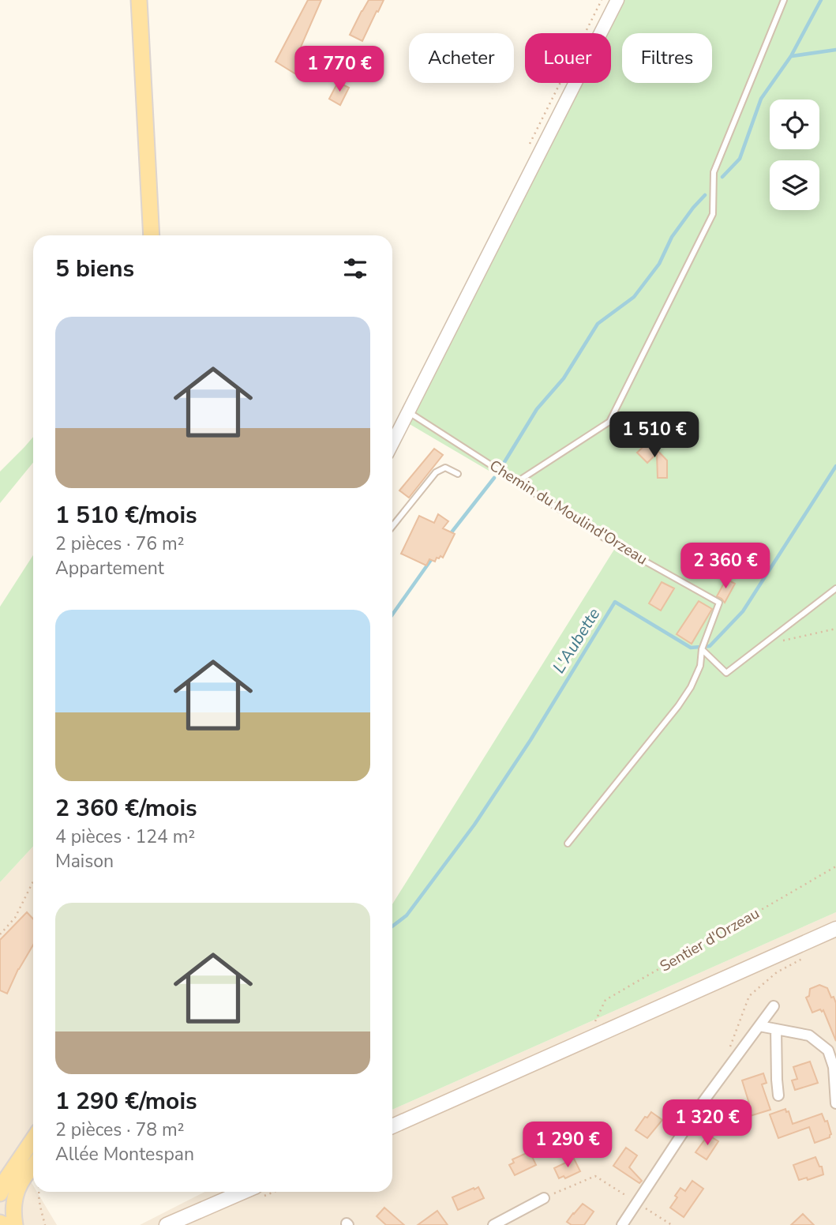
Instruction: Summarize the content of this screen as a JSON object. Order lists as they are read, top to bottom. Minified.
{"streets":{"lane":["Chemin du Moulind'Orzeau"],"path":["Sentier d'Orzeau"]},"water":["L'Aubette"],"page":{"chip":["Acheter","Louer","Filtres"],"price":["1 770 €","1 510 €","2 360 €","1 320 €","1 290 €"],"heading":"5 biens","list":[{"name":"1 510 €/mois","note":"2 pièces · 76 m² · Appartement"},{"name":"2 360 €/mois","note":"4 pièces · 124 m² · Maison"},{"name":"1 290 €/mois","note":"2 pièces · 78 m² · Allée Montespan"}]}}
